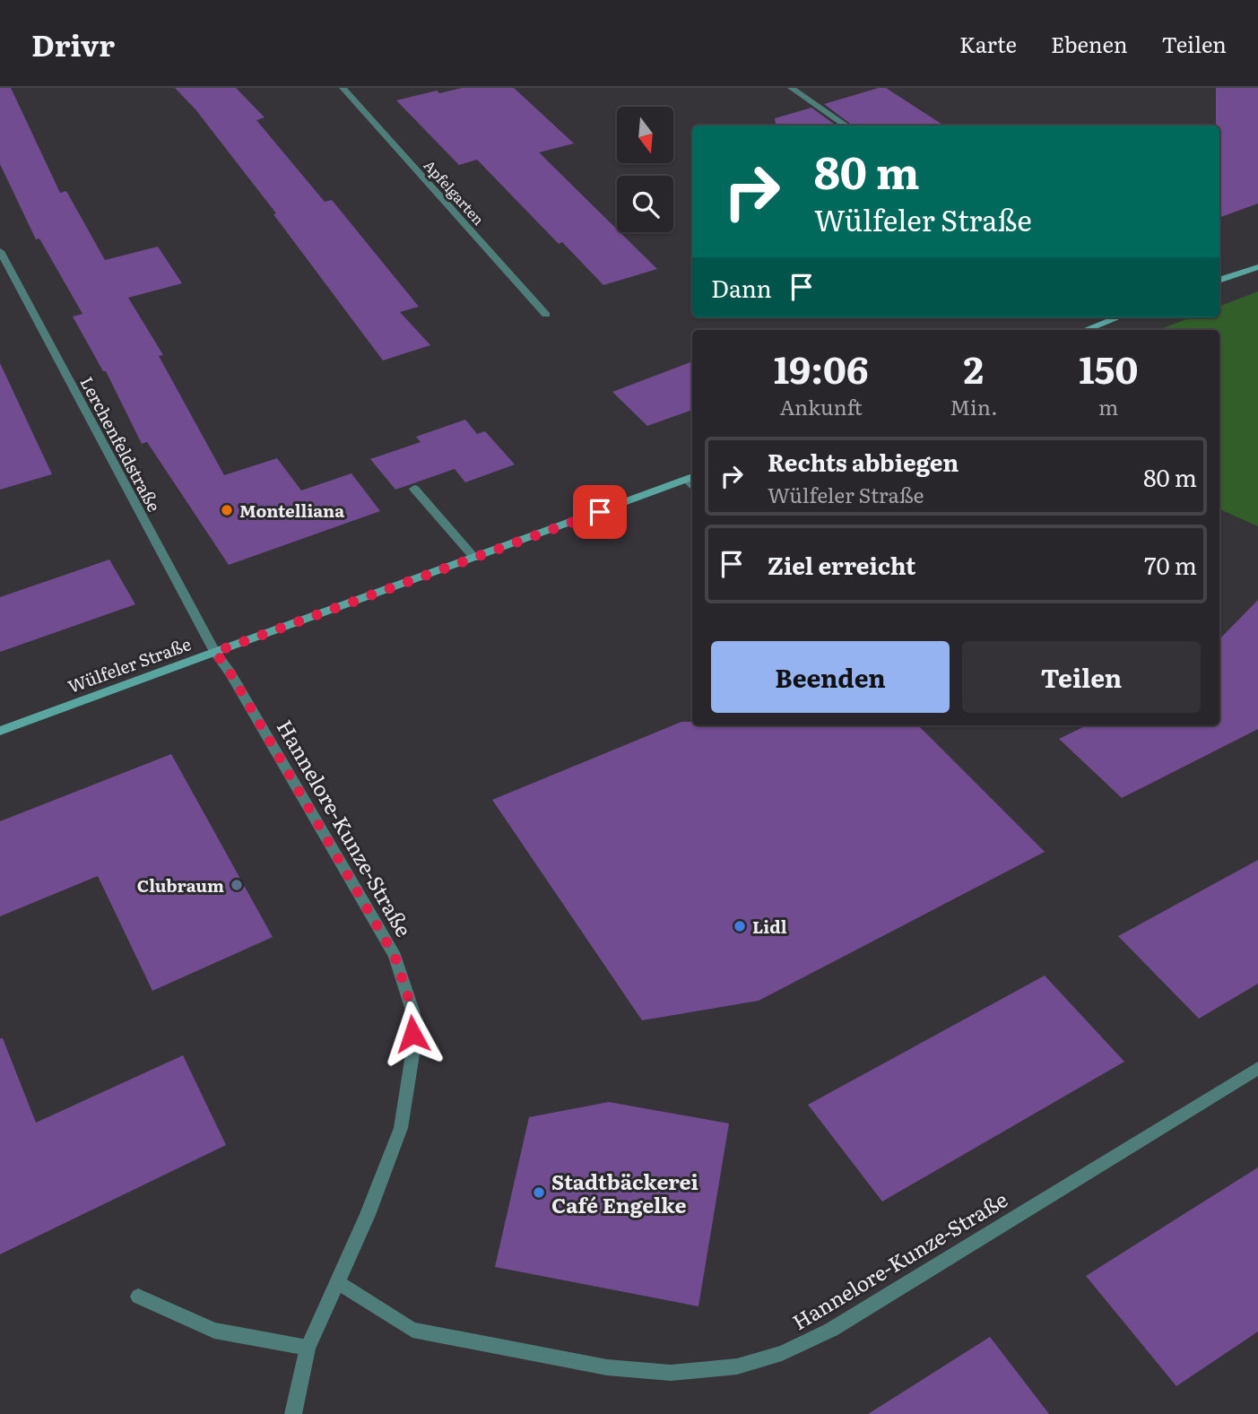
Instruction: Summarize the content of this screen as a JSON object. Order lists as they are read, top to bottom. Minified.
{"streets":{"main road":["Wülfeler Straße"],"street":["Apfelgarten","Lerchenfeldstraße","Hannelore-Kunze-Straße"]},"crossings":[["Lerchenfeldstraße","Wülfeler Straße"],["Lerchenfeldstraße","Hannelore-Kunze-Straße"],["Wülfeler Straße","Hannelore-Kunze-Straße"]],"places":["Montelliana","Clubraum","Lidl","Stadtbäckerei Café Engelke"],"north":"bottom","page":{"header":"Drivr","nav":["Karte","Ebenen","Teilen"],"turn":["80 m","Wülfeler Straße"],"then":"Dann","eta":["19:06","Ankunft","2","Min.","150","m"],"list":[{"name":"Rechts abbiegen","note":"Wülfeler Straße","value":"80 m"},{"name":"Ziel erreicht","value":"70 m"}],"buttons":["Beenden","Teilen"]}}
